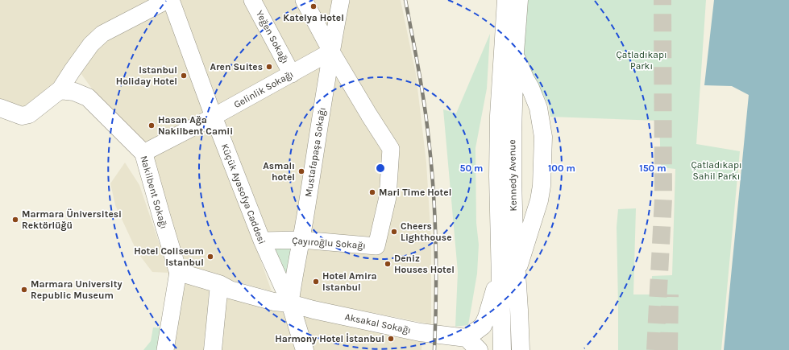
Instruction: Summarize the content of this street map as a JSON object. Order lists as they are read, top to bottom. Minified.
{"streets":{"main road":["Kennedy Avenue","Nakilbent Sokağı","Küçük Ayasofya Caddesi","Aksakal Sokağı"],"street":["Yeğen Sokağı","Gelinlik Sokağı","Mustafapaşa Sokağı","Çayıroğlu Sokağı"]},"crossings":[["Yeğen Sokağı","Gelinlik Sokağı"],["Gelinlik Sokağı","Mustafapaşa Sokağı"],["Gelinlik Sokağı","Nakilbent Sokağı"],["Gelinlik Sokağı","Küçük Ayasofya Caddesi"],["Gelinlik Sokağı","Çayıroğlu Sokağı"],["Mustafapaşa Sokağı","Küçük Ayasofya Caddesi"],["Mustafapaşa Sokağı","Çayıroğlu Sokağı"],["Mustafapaşa Sokağı","Aksakal Sokağı"],["Nakilbent Sokağı","Aksakal Sokağı"],["Küçük Ayasofya Caddesi","Çayıroğlu Sokağı"],["Küçük Ayasofya Caddesi","Aksakal Sokağı"]],"parks":["Çatladıkapı Parkı","Çatladıkapı Sahil Parkı"],"places":["Katelya Hotel","Aren Suites","Istanbul Holiday Hotel","Hasan Ağa Nakilbent Camii","Asmalı hotel","Mari Time Hotel","Marmara Üniversitesi Rektörlüğü","Cheers Lighthouse","Hotel Coliseum Istanbul","Deniz Houses Hotel","Hotel Amira Istanbul","Marmara University Republic Museum","Harmony Hotel İstanbul"],"rings":["50 m","100 m","150 m"]}
